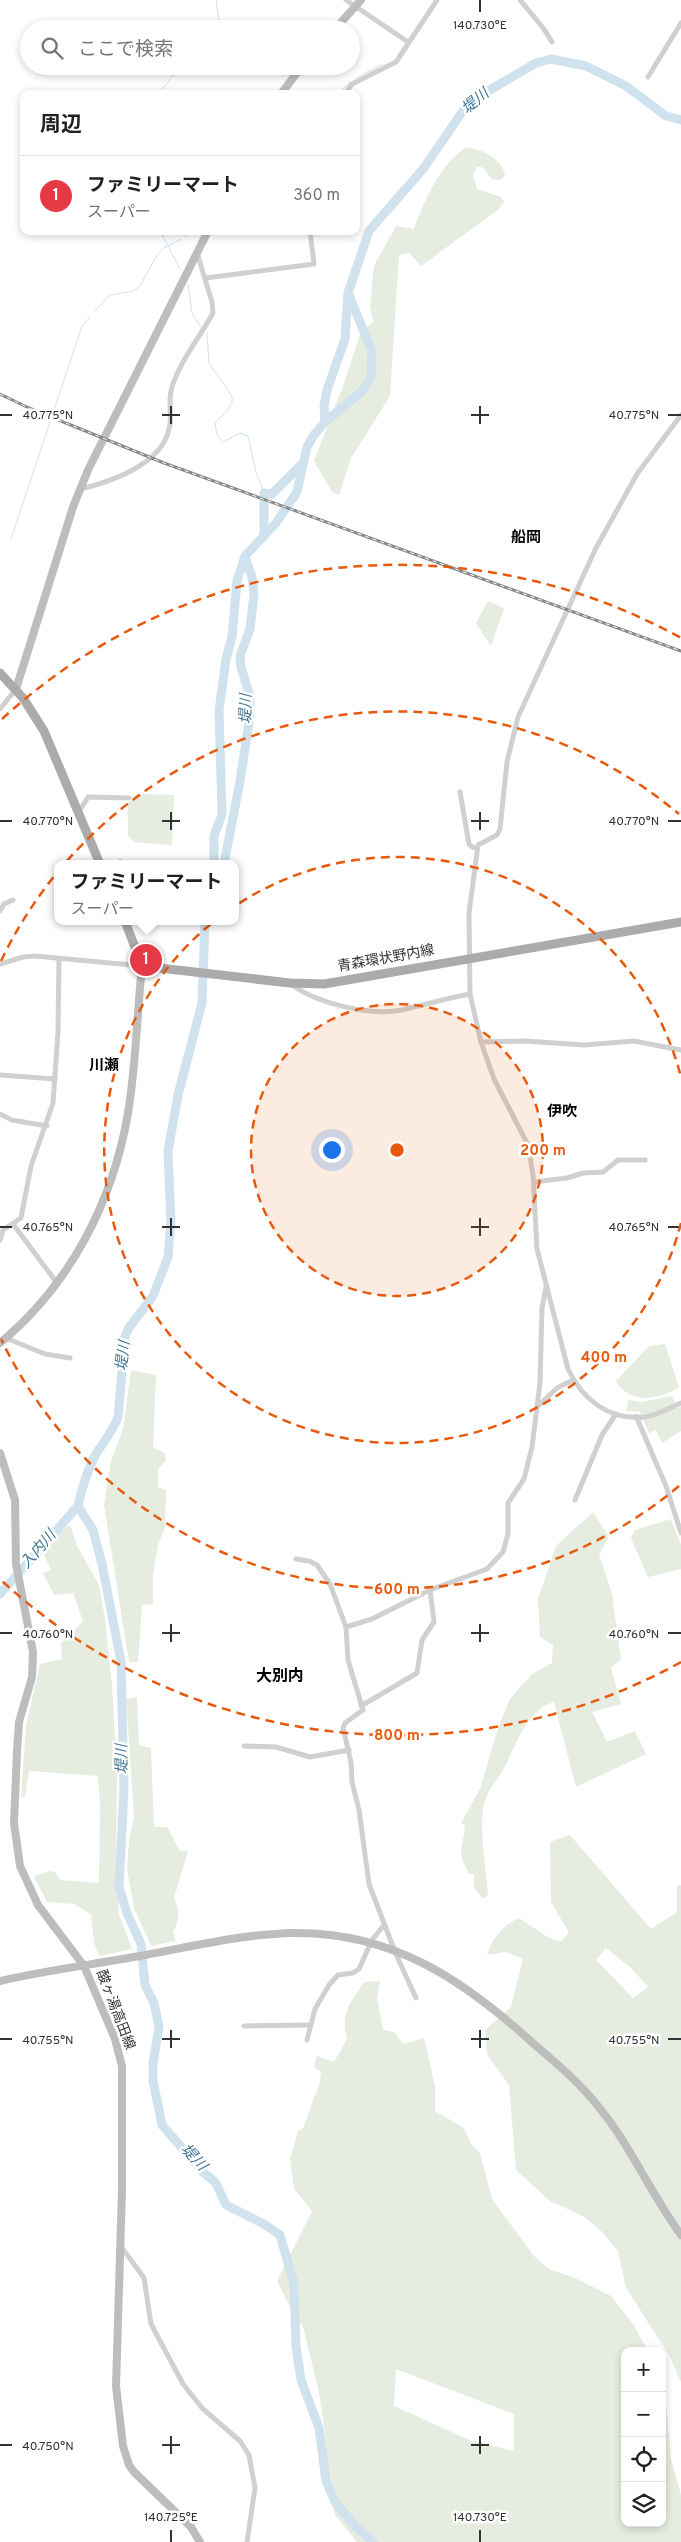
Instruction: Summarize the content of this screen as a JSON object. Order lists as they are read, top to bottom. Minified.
{"streets":{"main road":["青森環状野内線","酸ヶ湯高田線"]},"districts":["船岡","川瀬","伊吹","大別内"],"water":["堤川","入内川"],"page":{"search":"ここで検索","heading":"周辺","list":[{"mark":"1","name":"ファミリーマート","note":"スーパー","value":"360 m"}],"popup":["ファミリーマート","スーパー"],"pins":"1","map_buttons":["+","−"]},"coordinates":["140.730°E","40.775°N","40.770°N","40.765°N","40.760°N","40.755°N","40.750°N","140.725°E"],"rings":["200 m","400 m","600 m","800 m"]}
